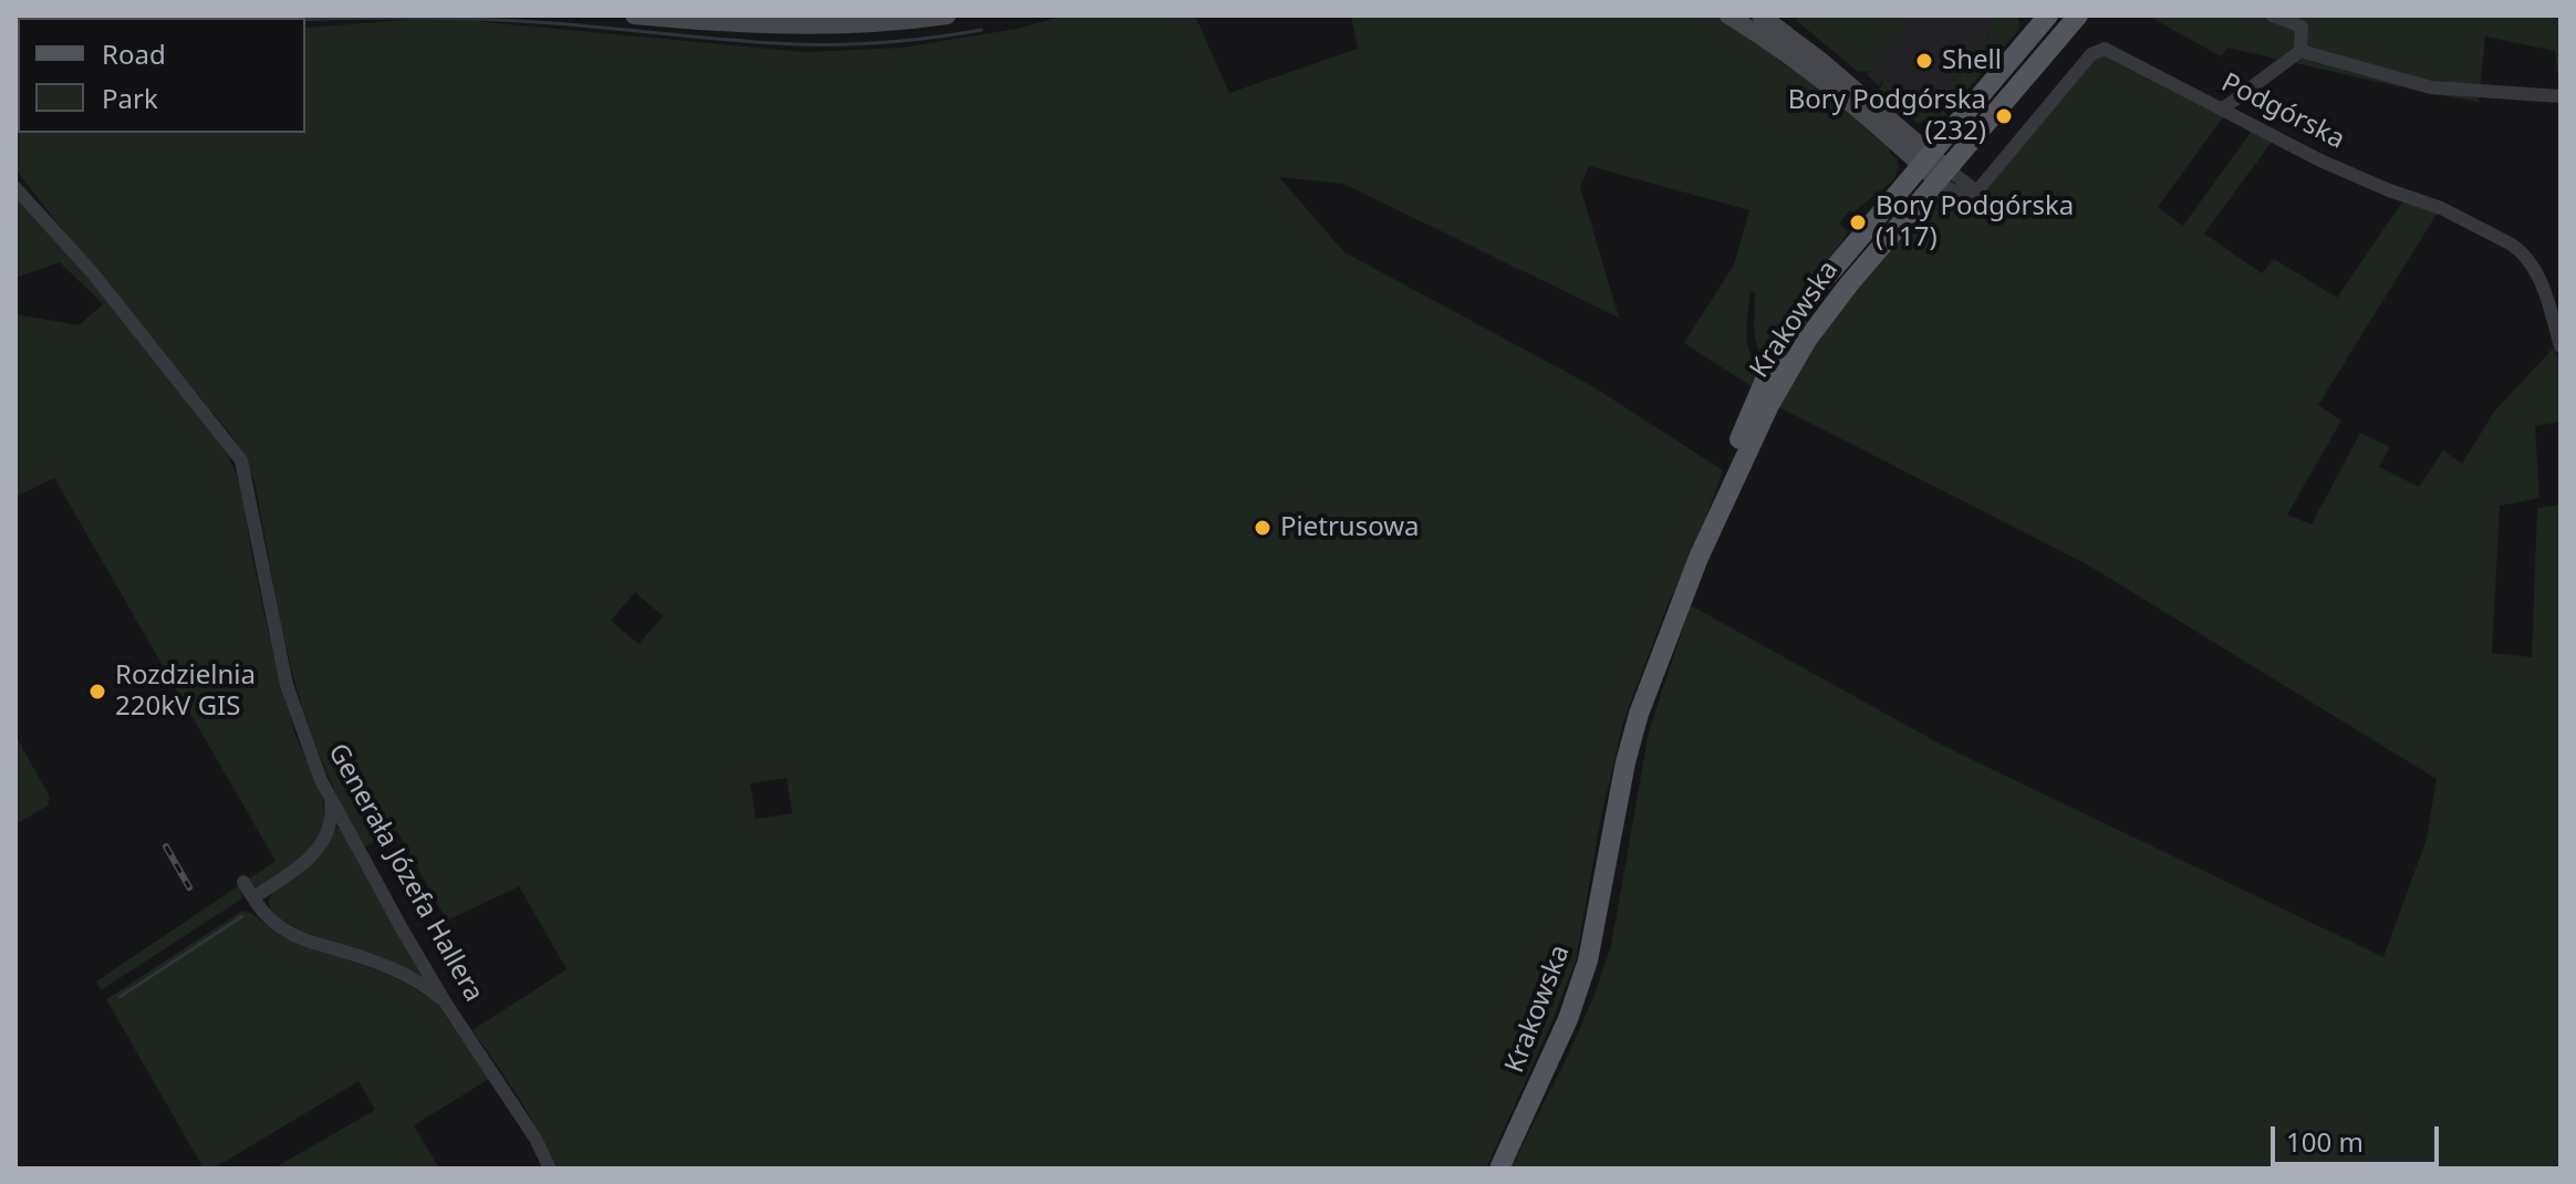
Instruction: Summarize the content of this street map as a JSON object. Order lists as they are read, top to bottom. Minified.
{"streets":{"main road":["Krakowska"],"street":["Podgórska","Generała Józefa Hallera"]},"crossings":[["Podgórska","Krakowska"]],"places":["Shell","Bory Podgórska (232)","Bory Podgórska (117)","Pietrusowa","Rozdzielnia 220kV GIS"],"legend":["Road","Park"],"scale_bar":"100 m"}
